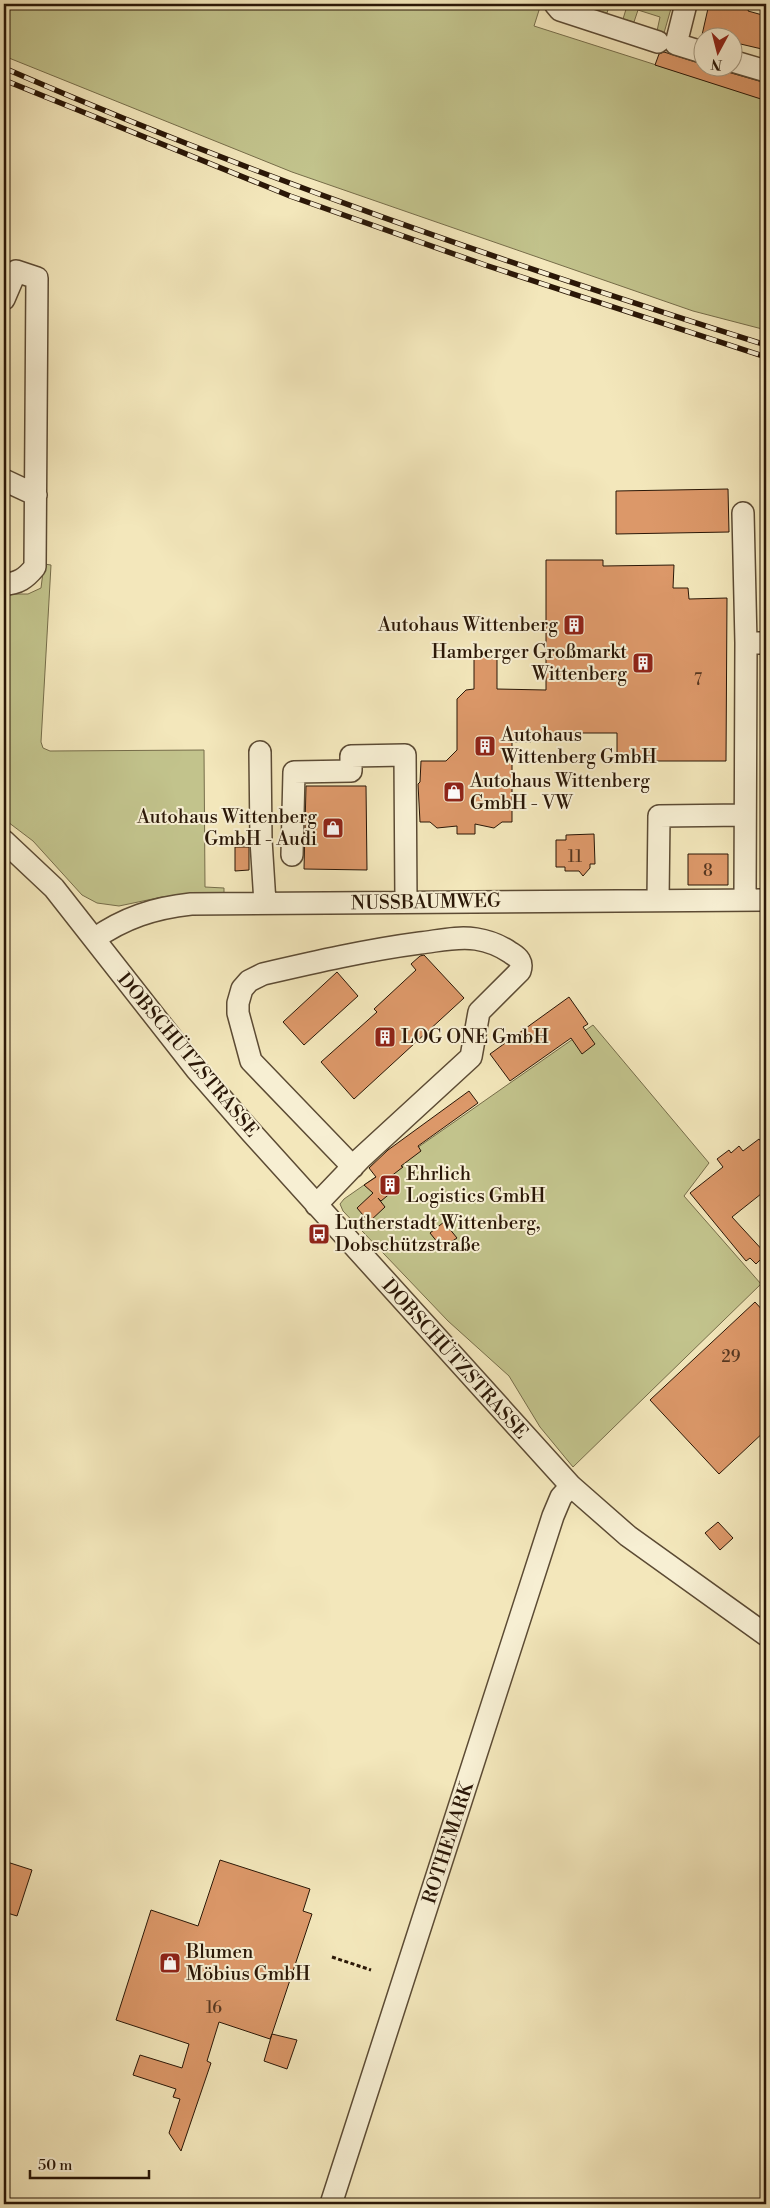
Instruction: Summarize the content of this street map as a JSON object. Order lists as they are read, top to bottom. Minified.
{"streets":{"street":["NUSSBAUMWEG","DOBSCHÜTZSTRASSE","ROTHEMARK"]},"crossings":[["NUSSBAUMWEG","DOBSCHÜTZSTRASSE"],["DOBSCHÜTZSTRASSE","ROTHEMARK"]],"places":{"building":["Autohaus Wittenberg","Hamberger Großmarkt Wittenberg","Autohaus Wittenberg GmbH","LOG ONE GmbH","Ehrlich Logistics GmbH"],"shop":["Autohaus Wittenberg GmbH - VW","Autohaus Wittenberg GmbH - Audi","Blumen Möbius GmbH"],"bus stop":["Lutherstadt Wittenberg, Dobschützstraße"]},"house_numbers":["7","11","8","29","16"],"scale_bar":"50 m","north":"bottom"}
